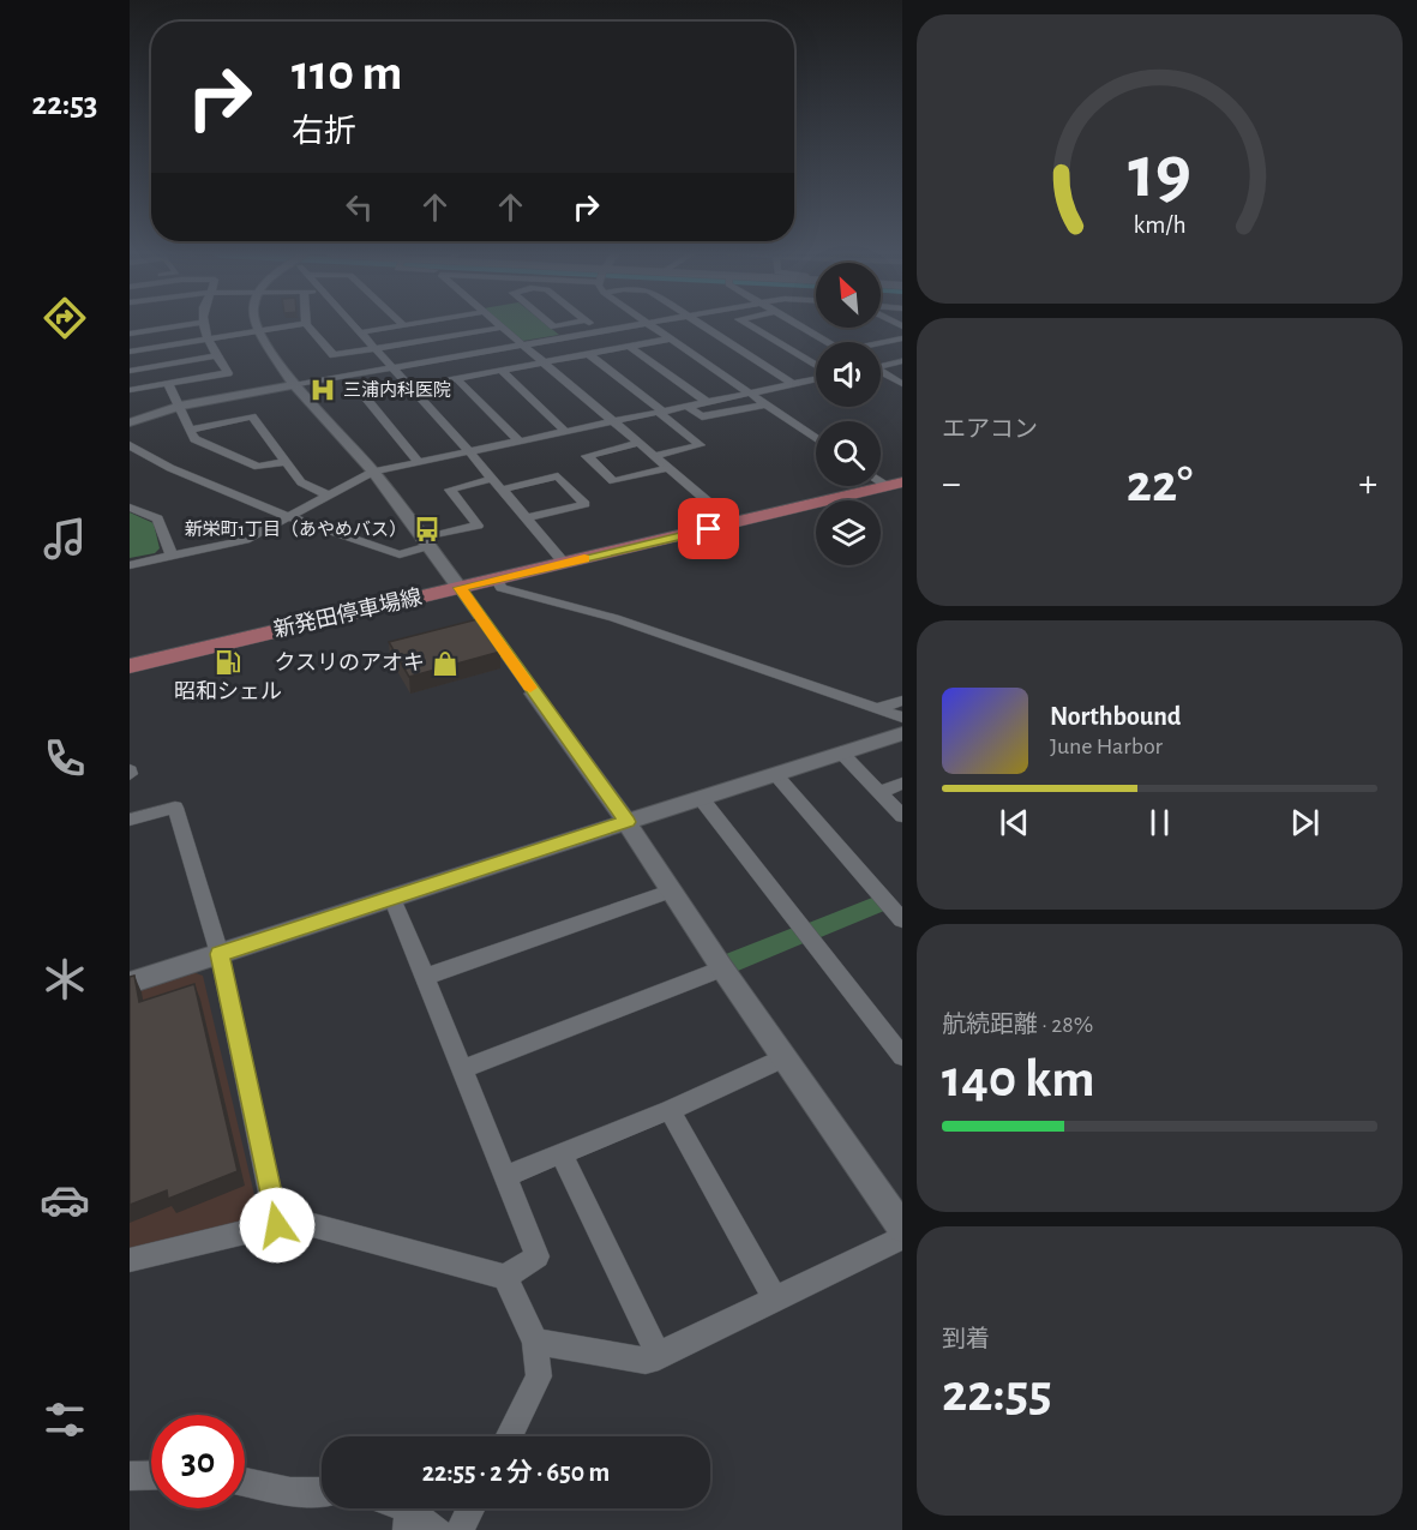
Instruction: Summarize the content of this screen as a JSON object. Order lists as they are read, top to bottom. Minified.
{"streets":{"main road":["新発田停車場線"]},"places":{"hospital":["三浦内科医院"],"bus stop":["新栄町1丁目（あやめバス）"],"fuel station":["昭和シェル"],"shop":["クスリのアオキ"]},"north":"top left","page":{"tabs":"22:53","turn":["110 m","右折"],"tile":["エアコン",["航続距離 · 28%","140 km"],["到着","22:55"]],"heat":["−","22°","+"],"song":["Northbound","June Harbor"],"limit":"30","trip":"22:55 · 2 分 · 650 m","gauge":["19","km/h"]}}
